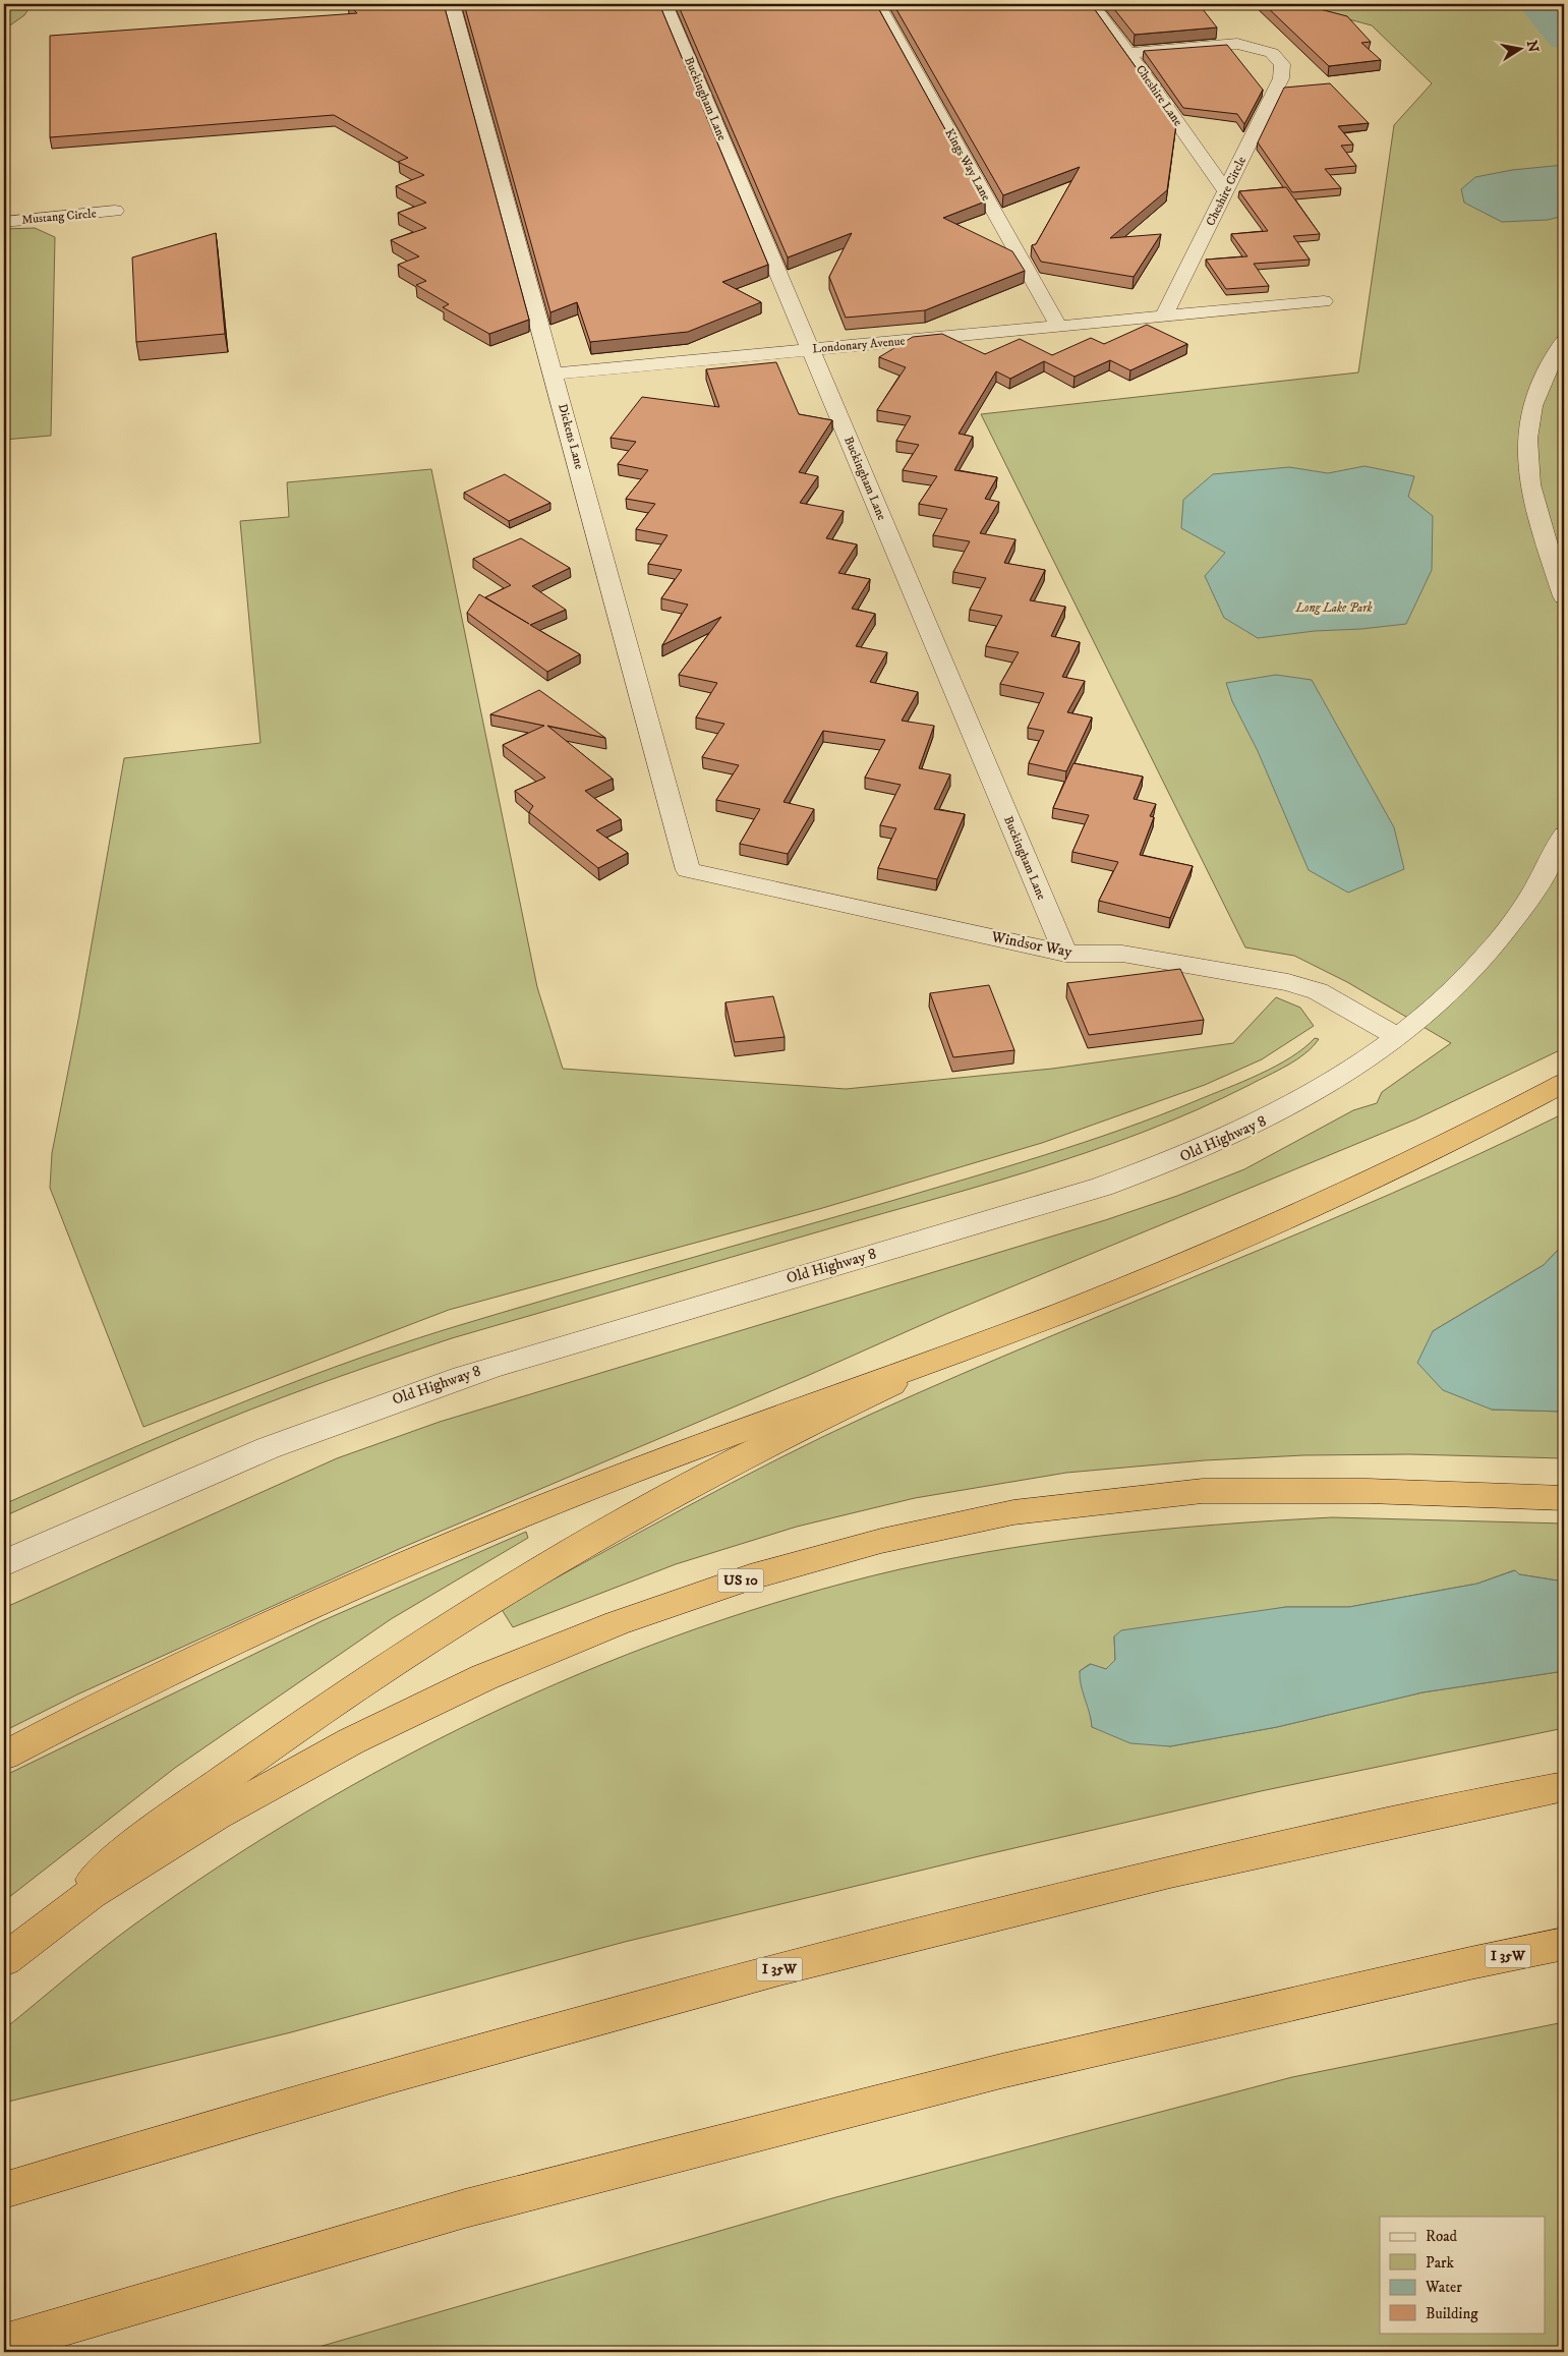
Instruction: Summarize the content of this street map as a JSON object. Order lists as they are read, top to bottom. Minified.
{"streets":{"highway":["US 10","I 35W"],"street":["Cheshire Lane","Buckingham Lane","Kings Way Lane","Cheshire Circle","Mustang Circle","Londonary Avenue","Dickens Lane","Windsor Way","Old Highway 8"]},"crossings":[["Cheshire Lane","Cheshire Circle"],["Buckingham Lane","Londonary Avenue"],["Buckingham Lane","Windsor Way"],["Kings Way Lane","Londonary Avenue"],["Cheshire Circle","Londonary Avenue"],["Londonary Avenue","Dickens Lane"],["Dickens Lane","Windsor Way"],["Windsor Way","Old Highway 8"]],"parks":["Long Lake Park"],"legend":["Road","Park","Water","Building"],"north":"right"}
